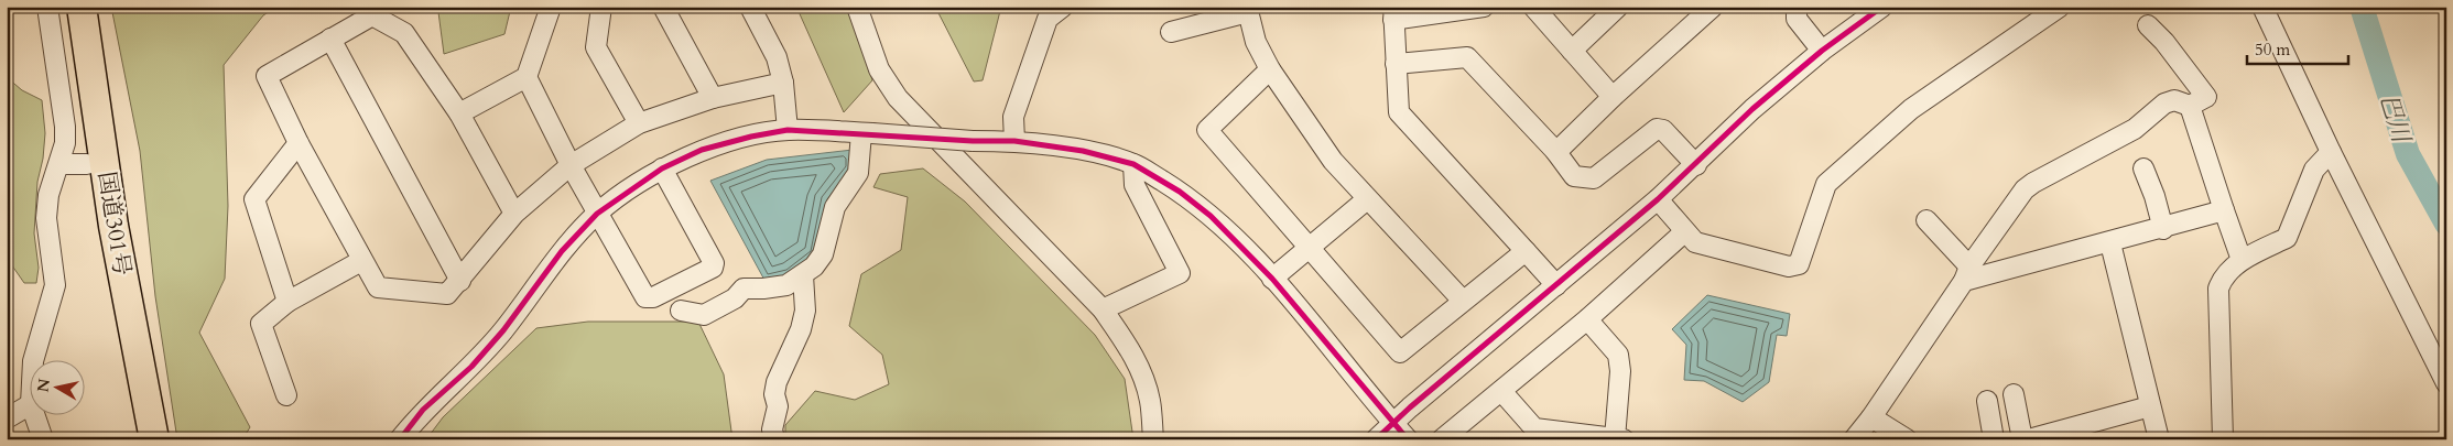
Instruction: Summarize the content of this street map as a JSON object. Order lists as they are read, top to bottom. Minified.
{"streets":{"highway":["国道301号"]},"water":["巴川"],"scale_bar":"50 m","north":"left"}
